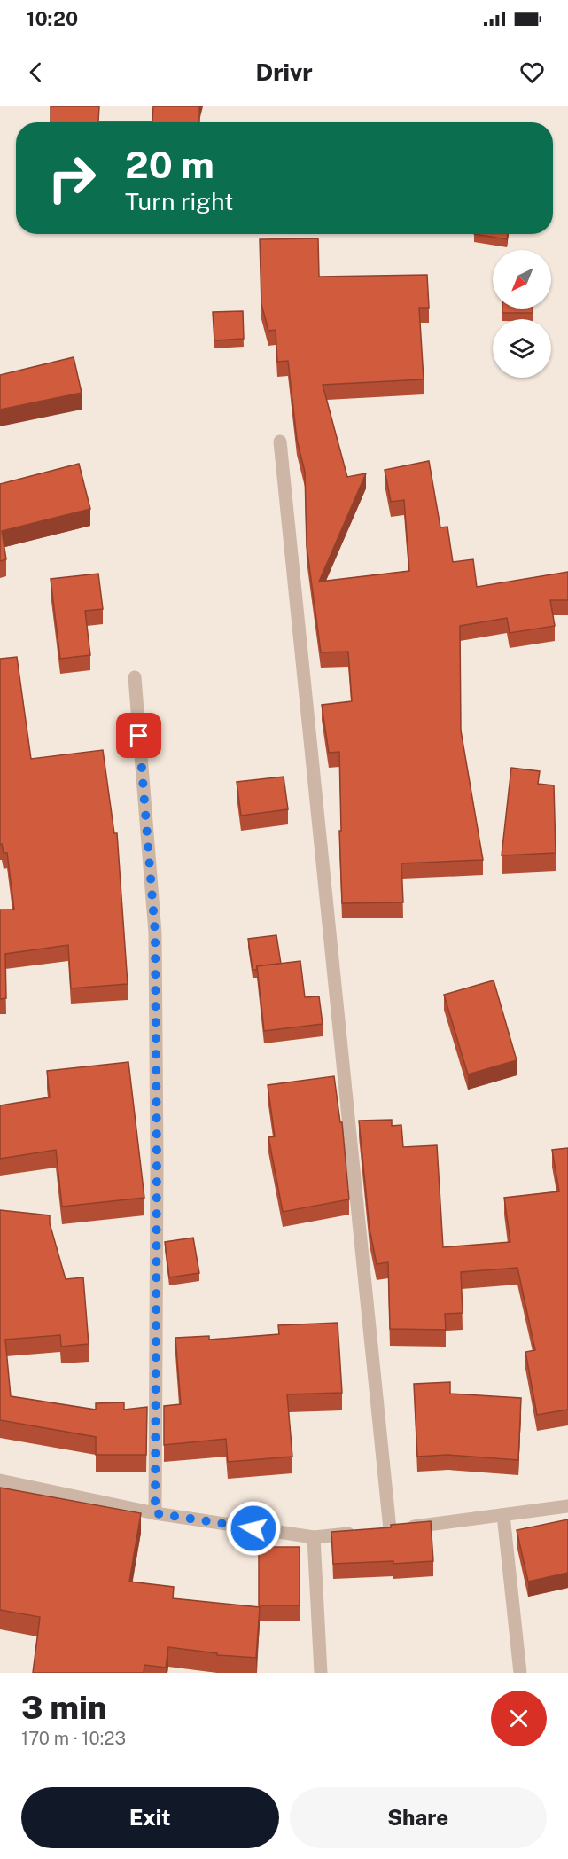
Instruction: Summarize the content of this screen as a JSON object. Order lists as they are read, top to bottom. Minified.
{"north":"bottom left","page":{"status":"10:20","header":"Drivr","turn":["20 m","Turn right"],"heading":["3 min","170 m · 10:23"],"buttons":["Exit","Share"]}}
